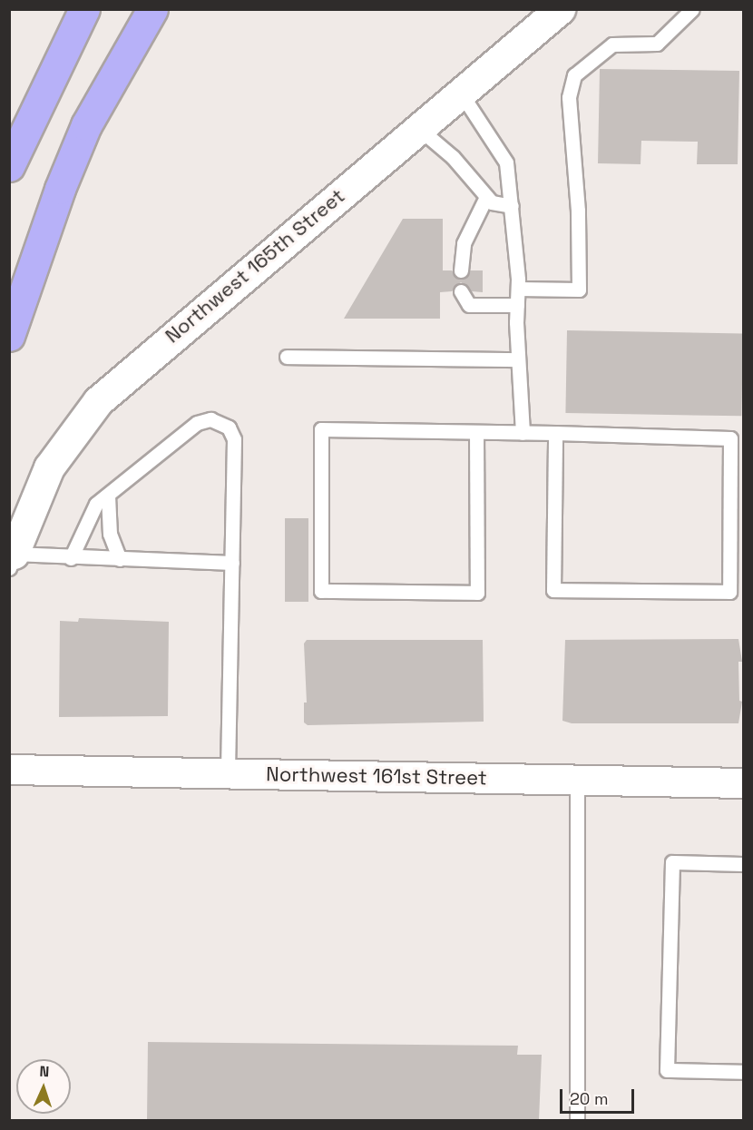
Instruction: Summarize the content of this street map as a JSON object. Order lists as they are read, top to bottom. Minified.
{"streets":{"street":["Northwest 165th Street","Northwest 161st Street"]},"scale_bar":"20 m","north":"top"}
